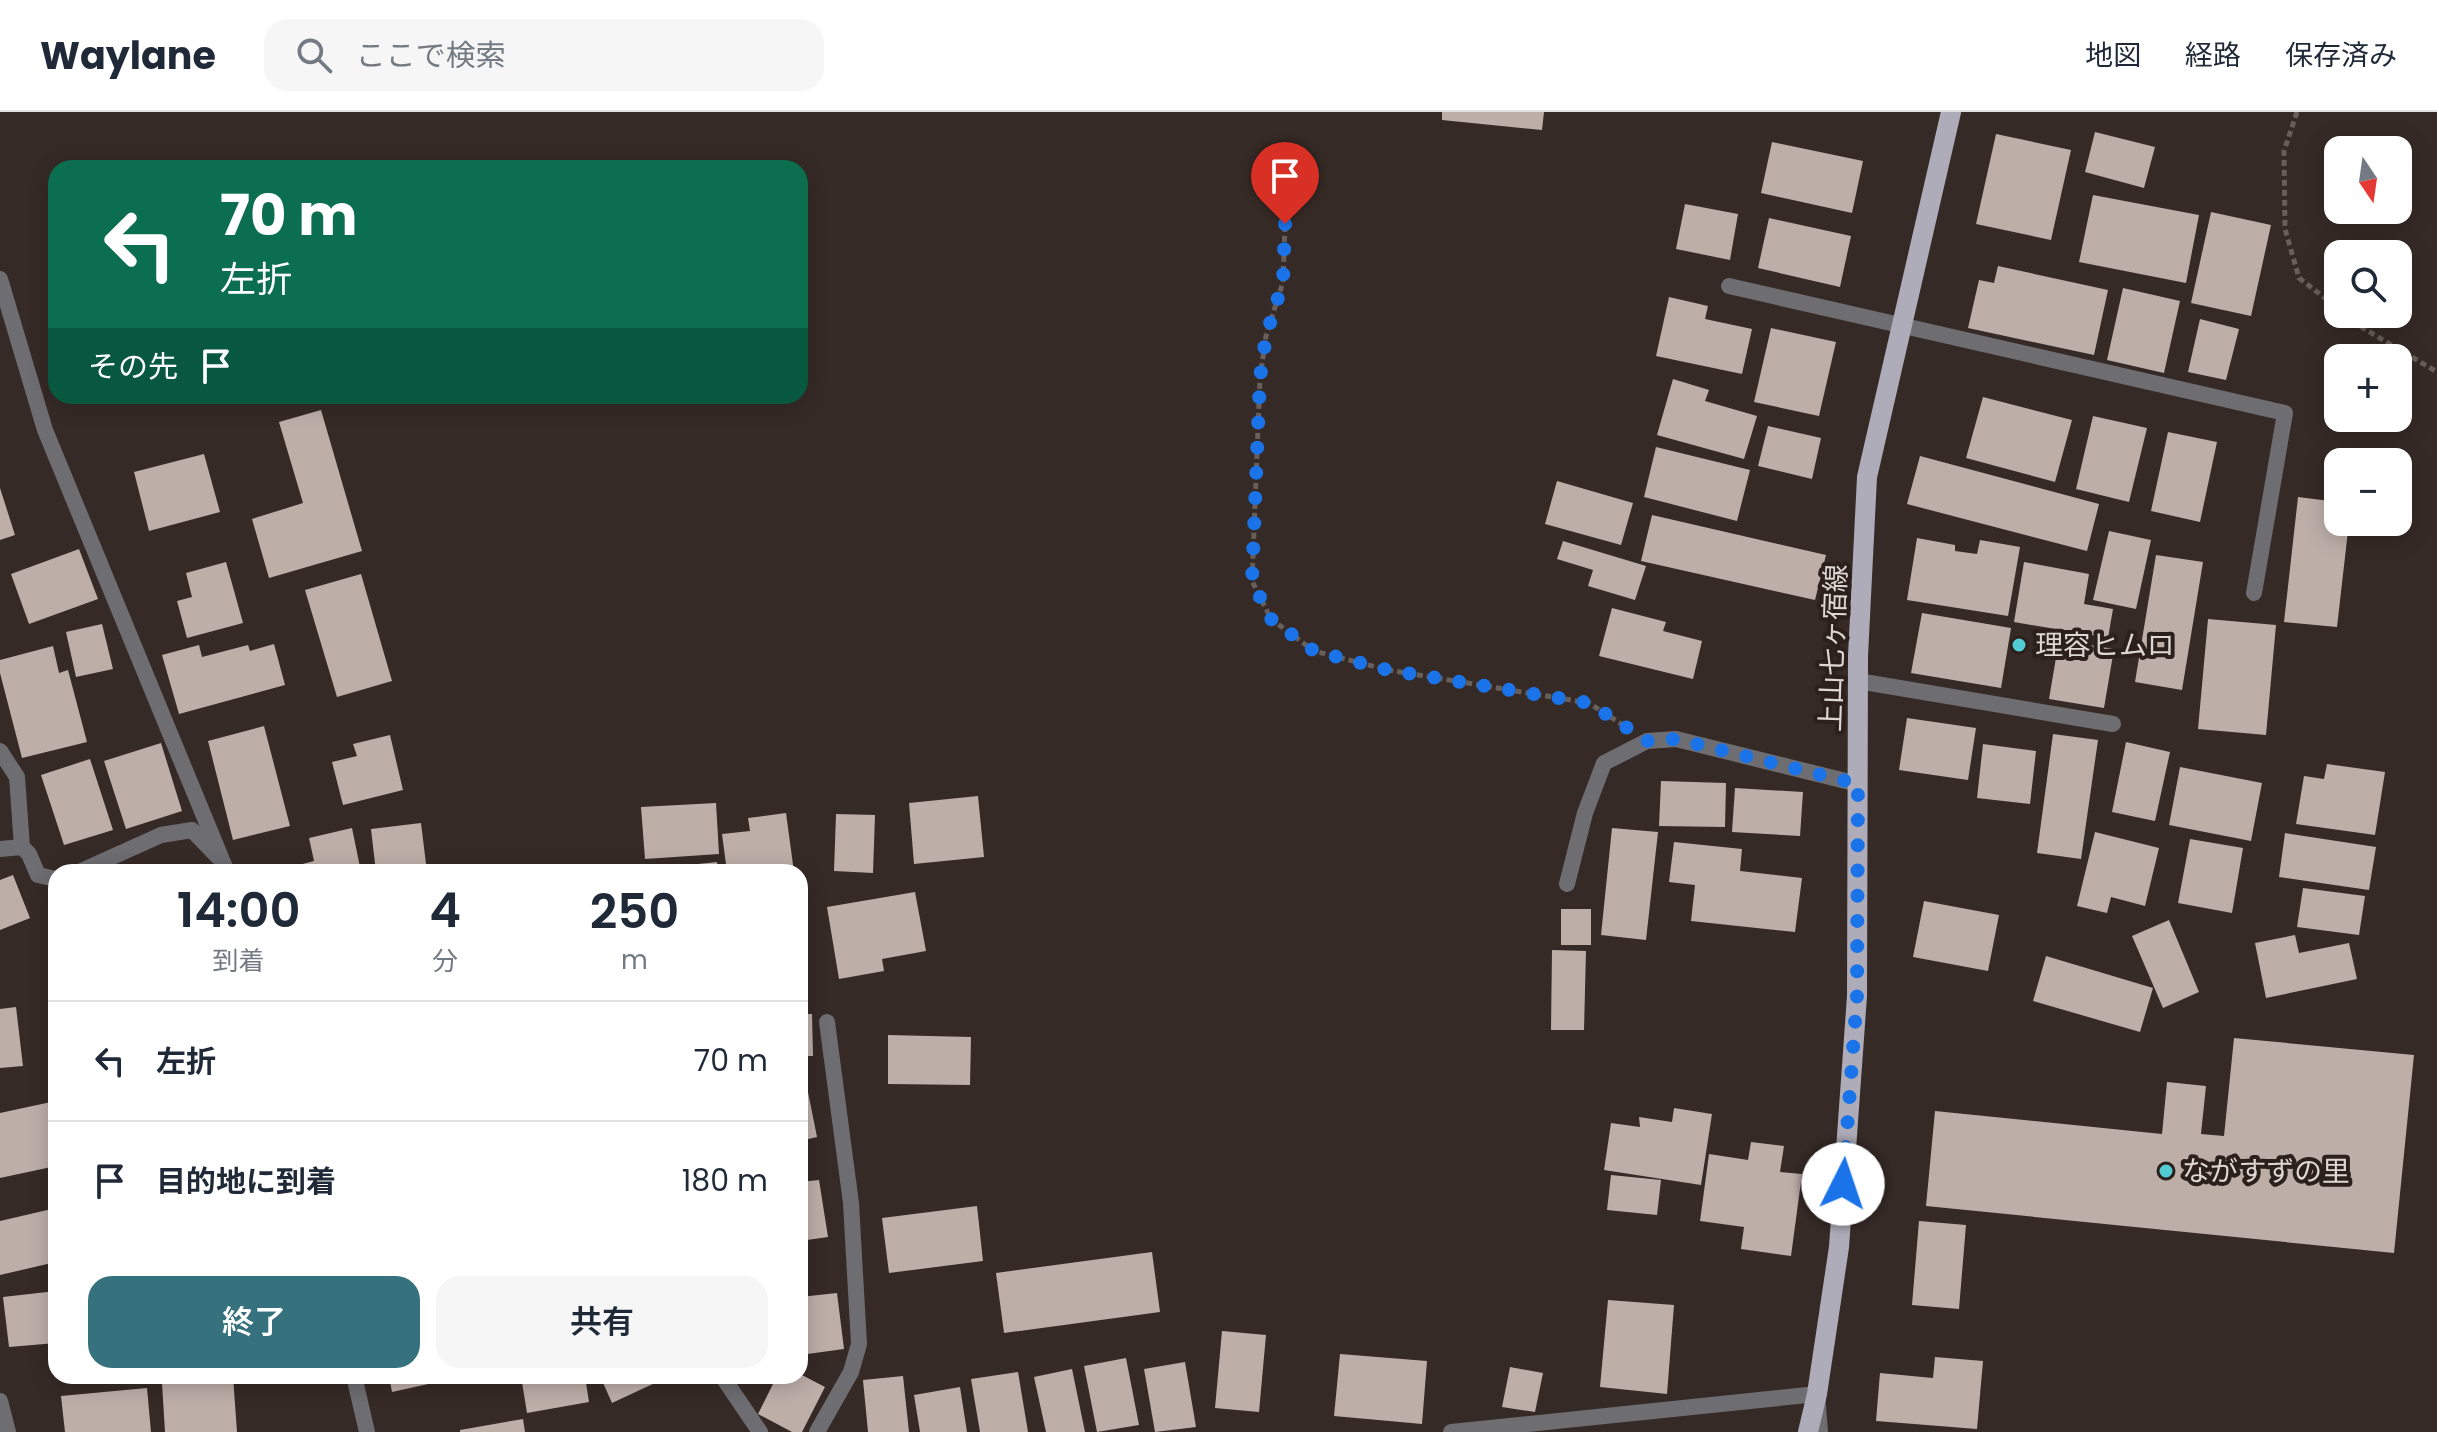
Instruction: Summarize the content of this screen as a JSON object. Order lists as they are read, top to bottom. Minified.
{"streets":{"main road":["上山七ヶ宿線"]},"places":["理容ヒムロ","ながすずの里"],"north":"bottom","page":{"header":"Waylane","search":"ここで検索","nav":["地図","経路","保存済み"],"map_buttons":["+","−"],"turn":["70 m","左折"],"then":"その先","eta":["14:00","到着","4","分","250","m"],"list":[{"name":"左折","value":"70 m"},{"name":"目的地に到着","value":"180 m"}],"buttons":["終了","共有"]}}
